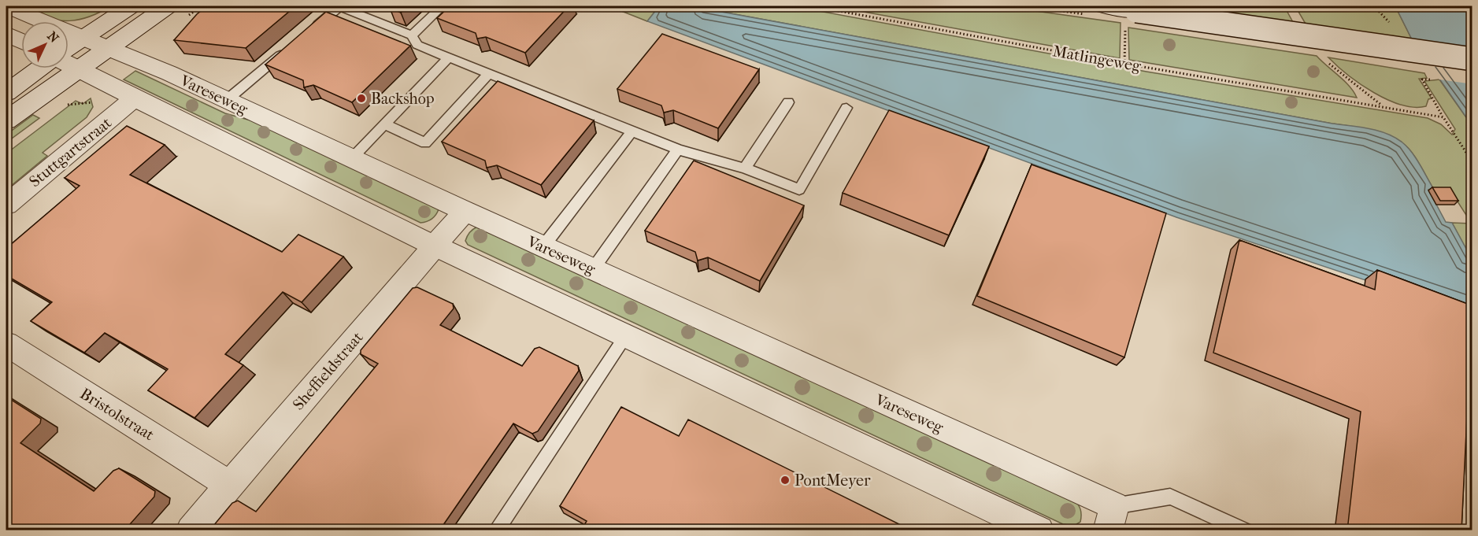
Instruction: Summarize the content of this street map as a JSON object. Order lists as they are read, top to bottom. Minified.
{"streets":{"street":["Vareseweg","Stuttgartstraat","Sheffieldstraat","Bristolstraat"],"path":["Matlingeweg"]},"crossings":[["Vareseweg","Sheffieldstraat"],["Sheffieldstraat","Bristolstraat"]],"places":["Backshop","PontMeyer"],"north":"top right"}
